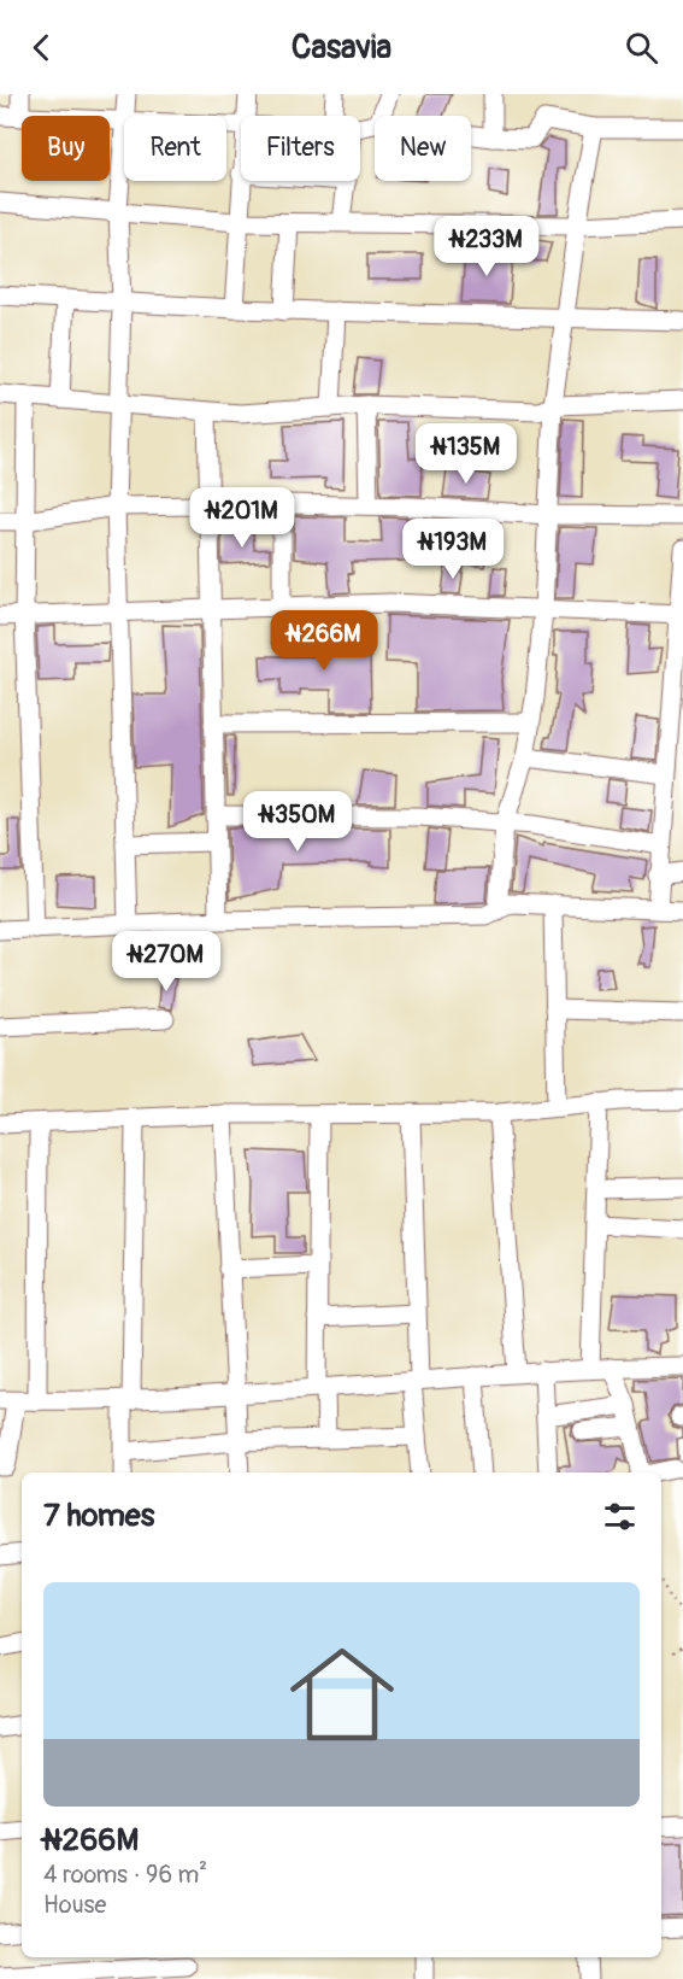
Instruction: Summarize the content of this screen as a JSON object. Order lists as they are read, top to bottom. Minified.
{"page":{"header":"Casavia","chip":["Buy","Rent","Filters","New"],"price":["₦233M","₦135M","₦201M","₦193M","₦266M","₦350M","₦270M"],"heading":"7 homes","list":[{"name":"₦266M","note":"4 rooms · 96 m² · House"}]}}
